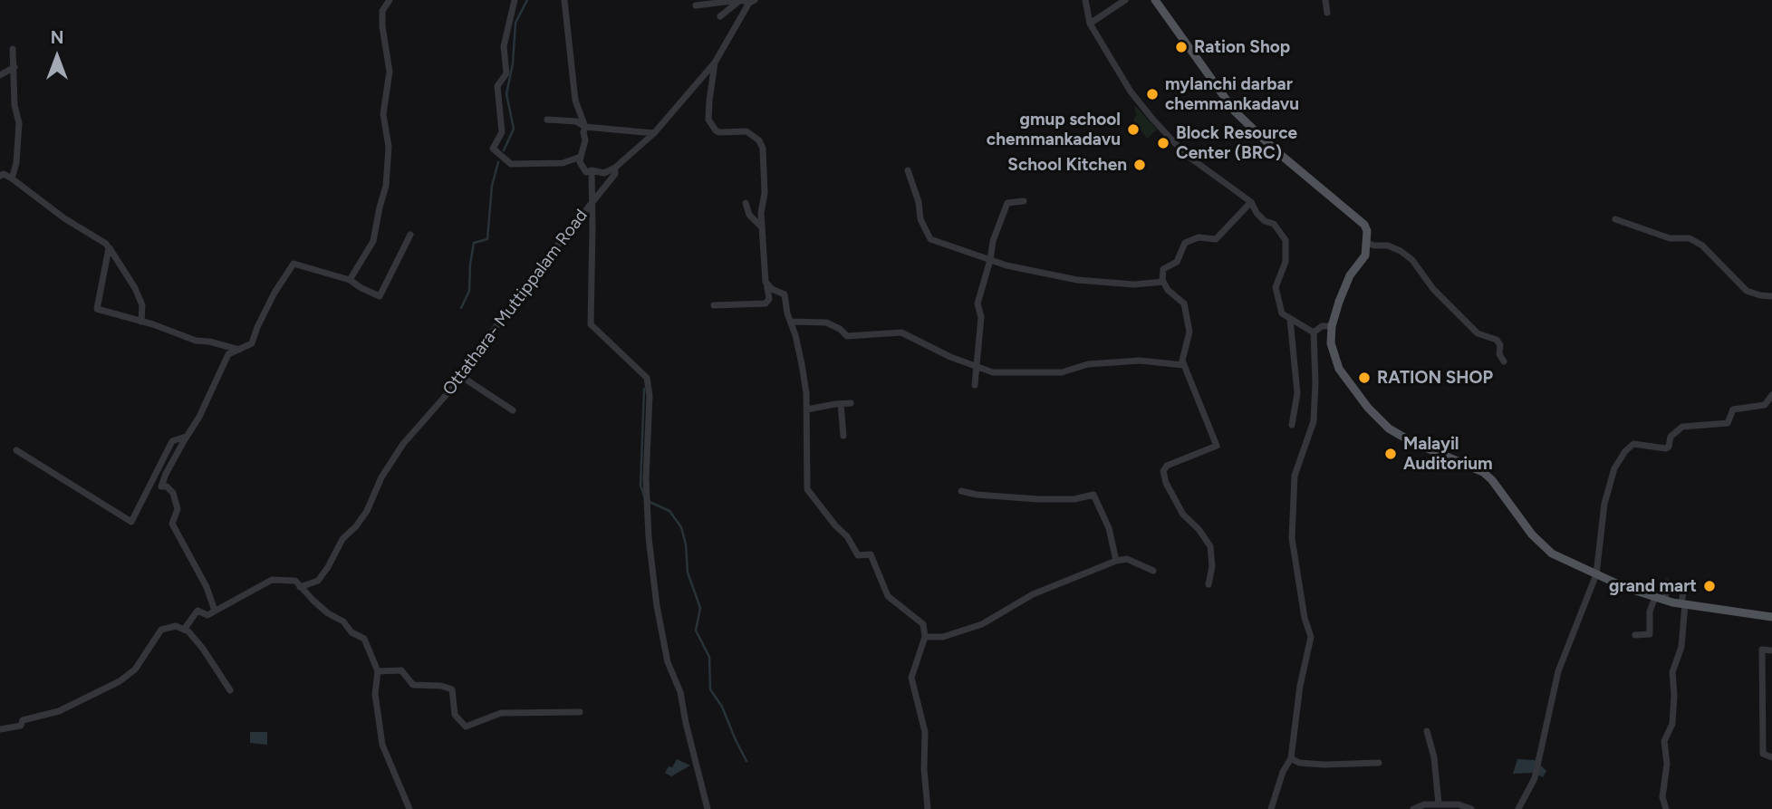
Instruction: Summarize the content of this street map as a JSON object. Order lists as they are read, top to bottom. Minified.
{"streets":{"street":["Ottathara- Muttippalam Road"]},"places":["Ration Shop","mylanchi darbar chemmankadavu","gmup school chemmankadavu","Block Resource Center (BRC)","School Kitchen","RATION SHOP","Malayil Auditorium","grand mart"],"north":"top"}
